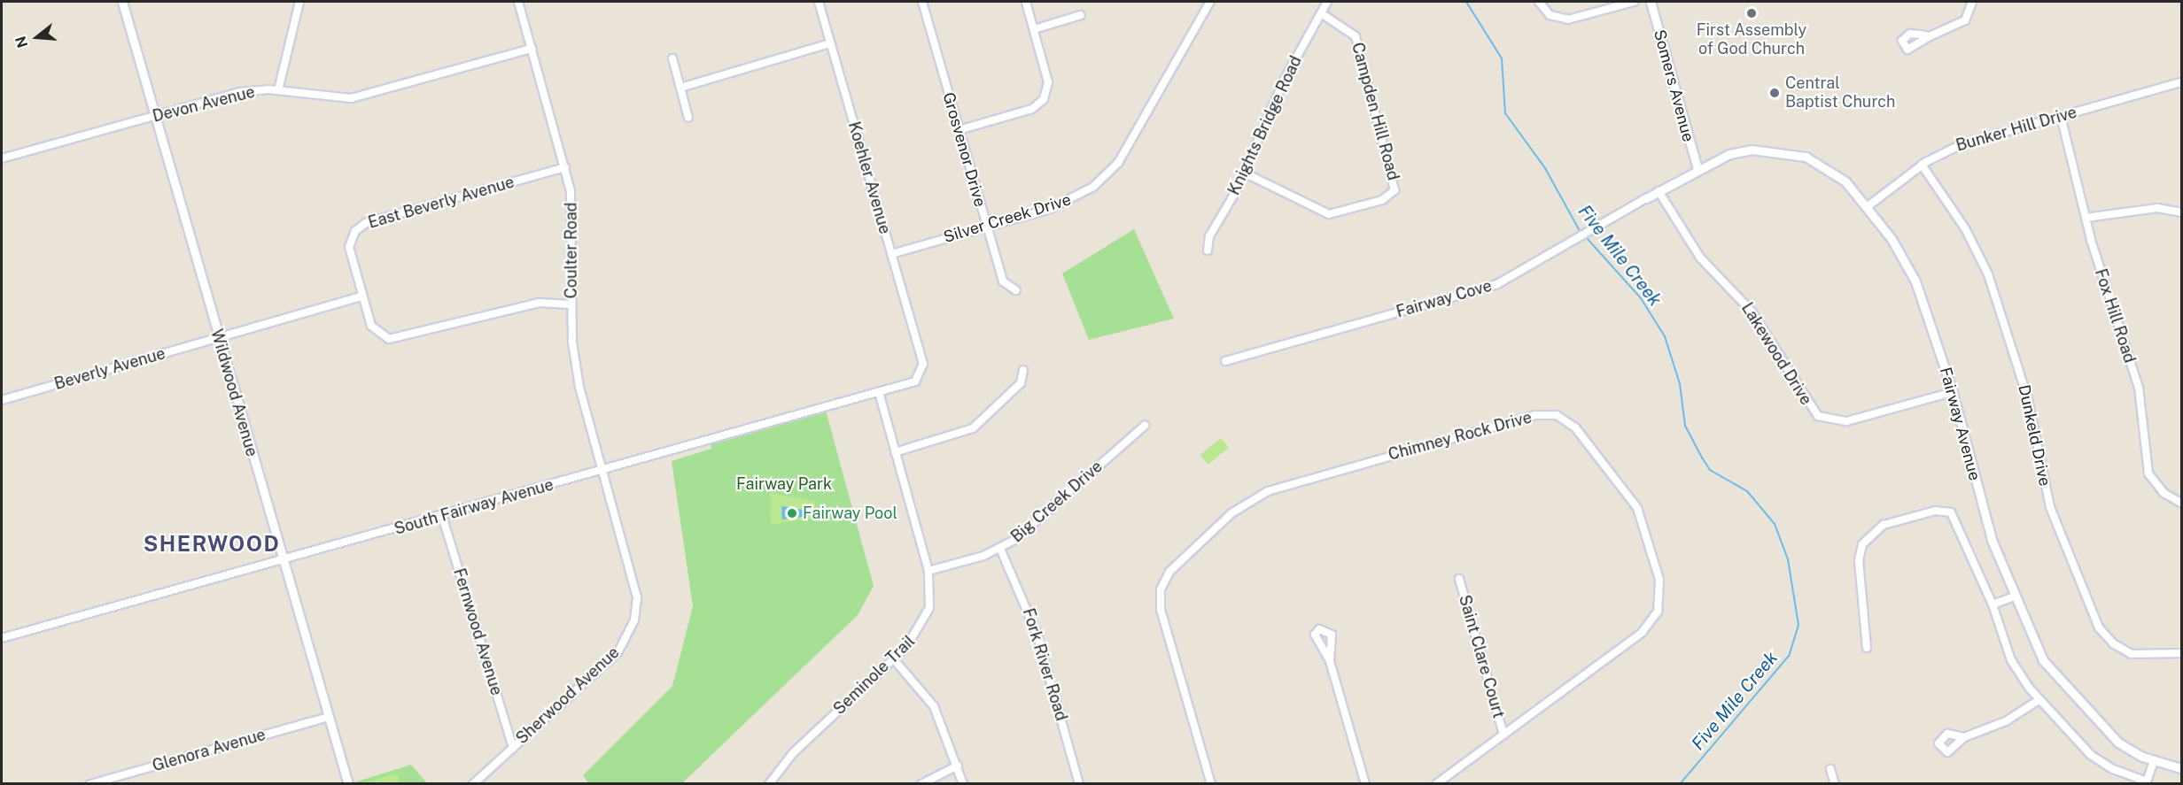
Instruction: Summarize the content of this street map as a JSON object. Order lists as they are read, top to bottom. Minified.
{"streets":{"street":["Somers Avenue","Devon Avenue","Campden Hill Road","Knights Bridge Road","Bunker Hill Drive","Grosvenor Drive","Koehler Avenue","East Beverly Avenue","Silver Creek Drive","Coulter Road","Fairway Cove","Fox Hill Road","Lakewood Drive","Beverly Avenue","Wildwood Avenue","Fairway Avenue","Dunkeld Drive","Chimney Rock Drive","Big Creek Drive","South Fairway Avenue","Fernwood Avenue","Saint Clare Court","Fork River Road","Seminole Trail","Sherwood Avenue","Glenora Avenue"]},"crossings":[["Somers Avenue","Fairway Avenue"],["Devon Avenue","Coulter Road"],["Devon Avenue","Wildwood Avenue"],["Campden Hill Road","Knights Bridge Road"],["Bunker Hill Drive","Fox Hill Road"],["Bunker Hill Drive","Fairway Avenue"],["Bunker Hill Drive","Dunkeld Drive"],["Grosvenor Drive","Silver Creek Drive"],["Koehler Avenue","Silver Creek Drive"],["Koehler Avenue","South Fairway Avenue"],["East Beverly Avenue","Coulter Road"],["East Beverly Avenue","Beverly Avenue"],["Coulter Road","South Fairway Avenue"],["Coulter Road","Sherwood Avenue"],["Lakewood Drive","Fairway Avenue"],["Beverly Avenue","Wildwood Avenue"],["Wildwood Avenue","South Fairway Avenue"],["Wildwood Avenue","Glenora Avenue"],["Chimney Rock Drive","Saint Clare Court"],["Big Creek Drive","Fork River Road"],["Big Creek Drive","Seminole Trail"],["South Fairway Avenue","Fernwood Avenue"],["South Fairway Avenue","Seminole Trail"],["South Fairway Avenue","Sherwood Avenue"],["Fernwood Avenue","Sherwood Avenue"]],"districts":["SHERWOOD"],"water":["Five Mile Creek"],"parks":["Fairway Park"],"places":["First Assembly of God Church","Central Baptist Church","Fairway Pool"],"north":"left"}
